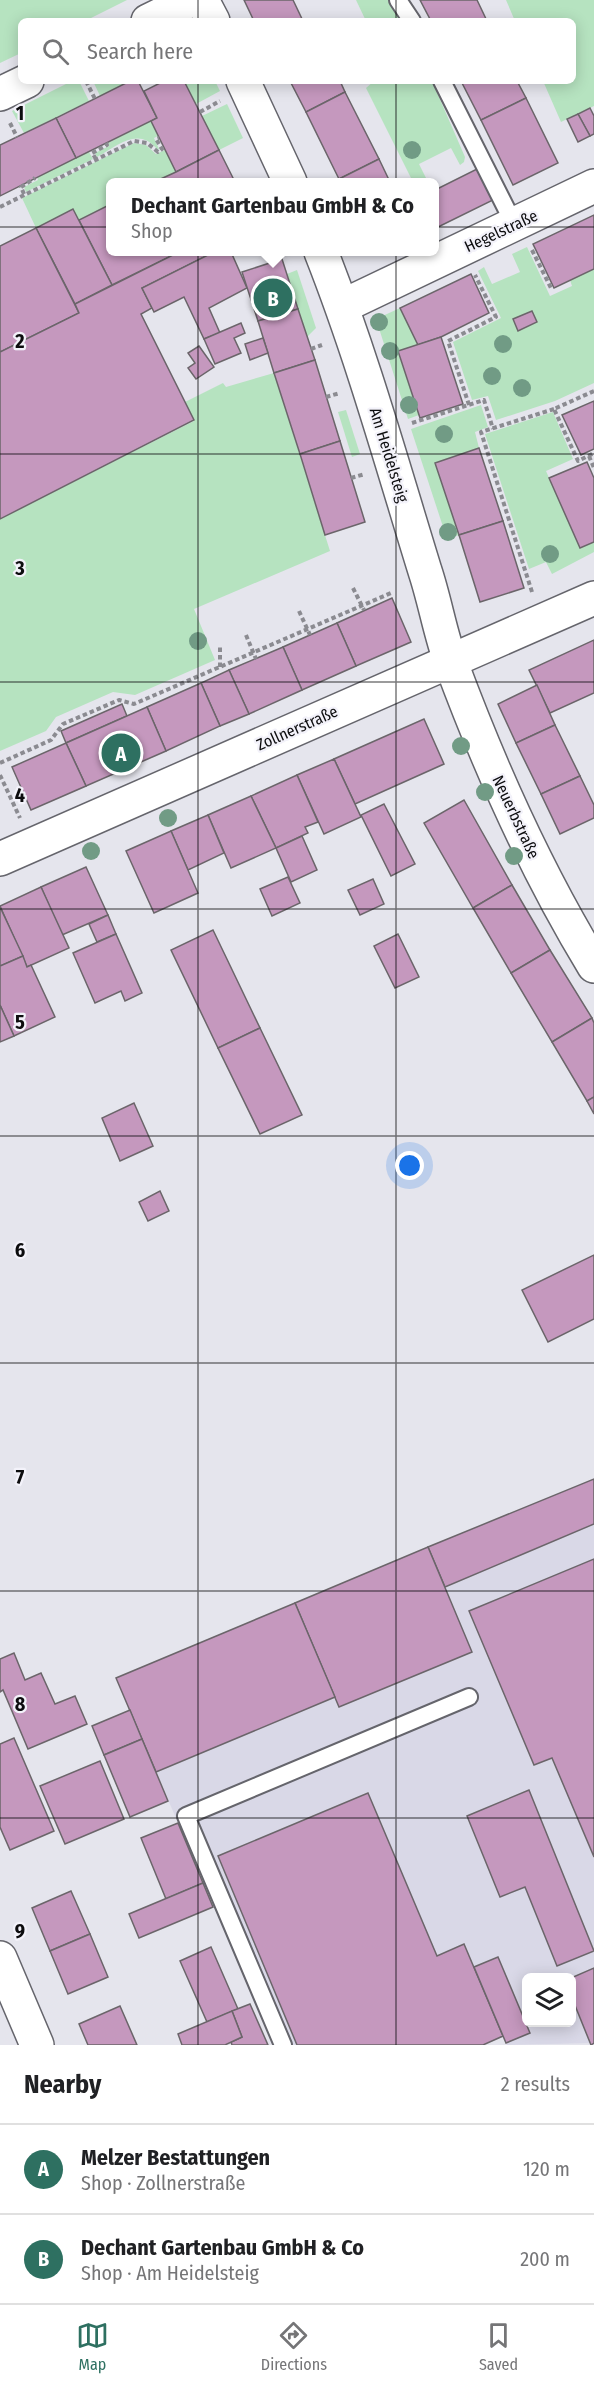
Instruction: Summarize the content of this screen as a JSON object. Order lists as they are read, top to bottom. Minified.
{"streets":{"street":["Hegelstraße","Am Heidelsteig","Zollnerstraße","Neuerbstraße"]},"crossings":[["Hegelstraße","Am Heidelsteig"],["Am Heidelsteig","Zollnerstraße"],["Am Heidelsteig","Neuerbstraße"],["Zollnerstraße","Neuerbstraße"]],"page":{"search":"Search here","popup":["Dechant Gartenbau GmbH & Co","Shop"],"pins":["B","A"],"heading":["Nearby","2 results"],"list":[{"mark":"A","name":"Melzer Bestattungen","note":"Shop · Zollnerstraße","value":"120 m"},{"mark":"B","name":"Dechant Gartenbau GmbH & Co","note":"Shop · Am Heidelsteig","value":"200 m"}],"nav":["Map","Directions","Saved"]},"grid":{"rows":["1","2","3","4","5","6","7","8","9"]}}
